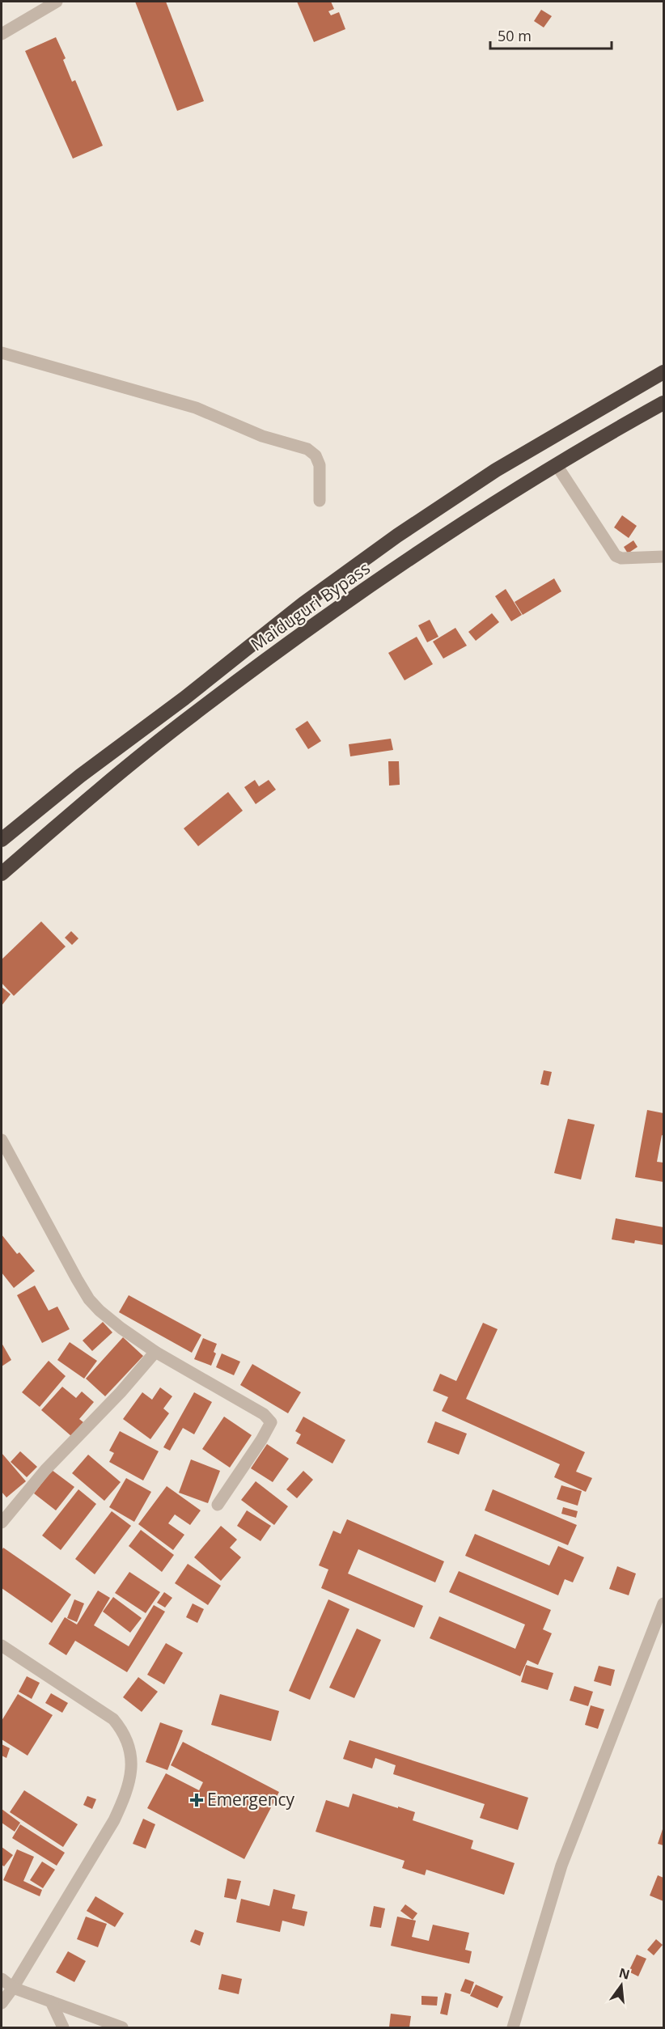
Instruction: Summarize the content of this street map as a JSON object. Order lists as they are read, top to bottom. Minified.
{"streets":{"highway":["Maiduguri Bypass"]},"places":{"health":["Emergency"]},"scale_bar":"50 m","north":"top"}
